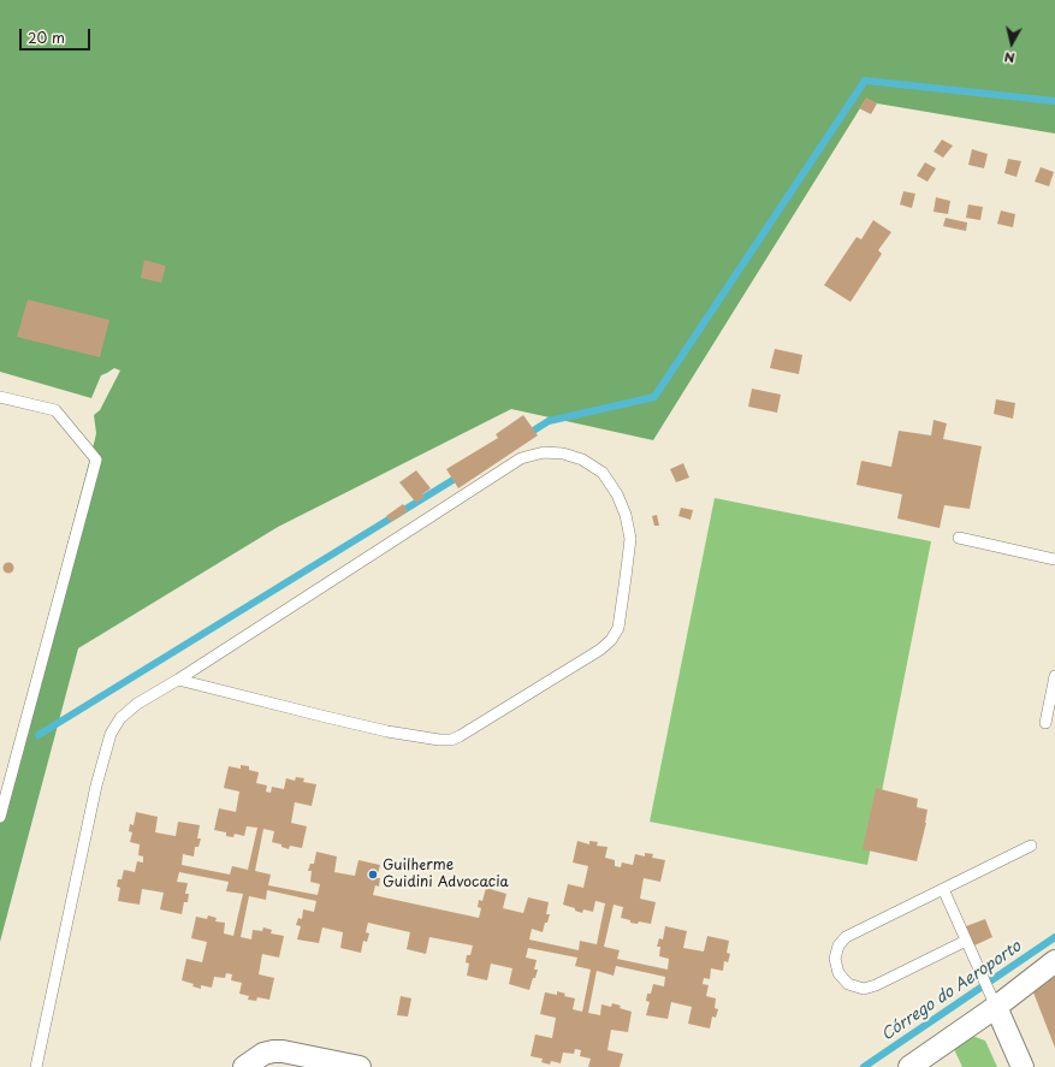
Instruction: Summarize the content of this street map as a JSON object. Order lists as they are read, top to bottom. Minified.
{"water":["Córrego do Aeroporto"],"places":["Guilherme Guidini Advocacia"],"scale_bar":"20 m","north":"bottom"}
